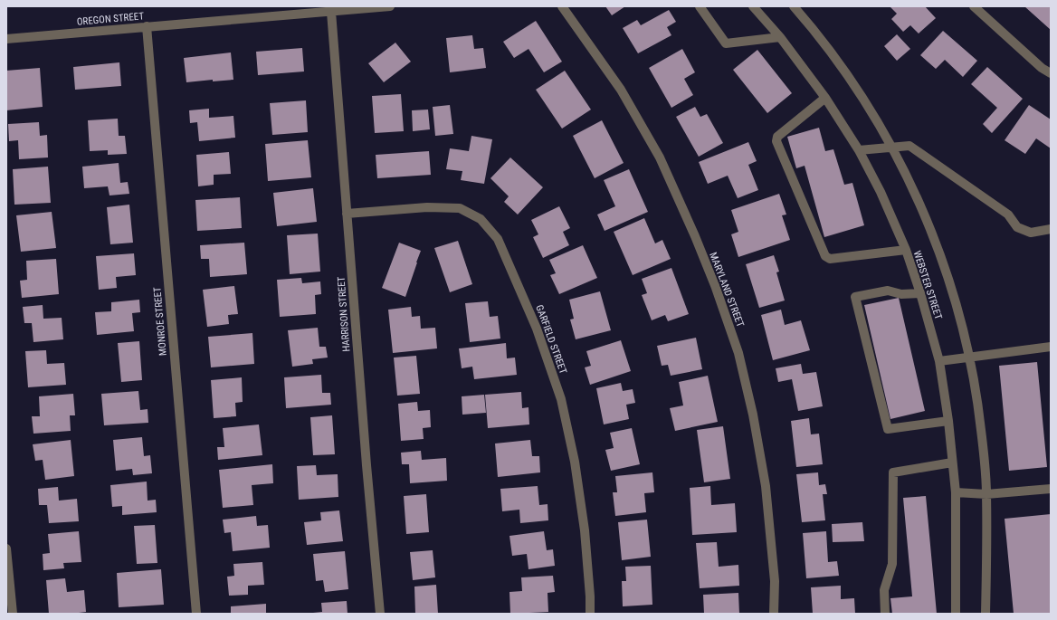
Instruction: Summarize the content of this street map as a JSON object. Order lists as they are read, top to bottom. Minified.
{"streets":{"street":["OREGON STREET","WEBSTER STREET","MARYLAND STREET","HARRISON STREET","MONROE STREET","GARFIELD STREET"]},"crossings":[["OREGON STREET","HARRISON STREET"],["OREGON STREET","MONROE STREET"],["HARRISON STREET","GARFIELD STREET"]]}
